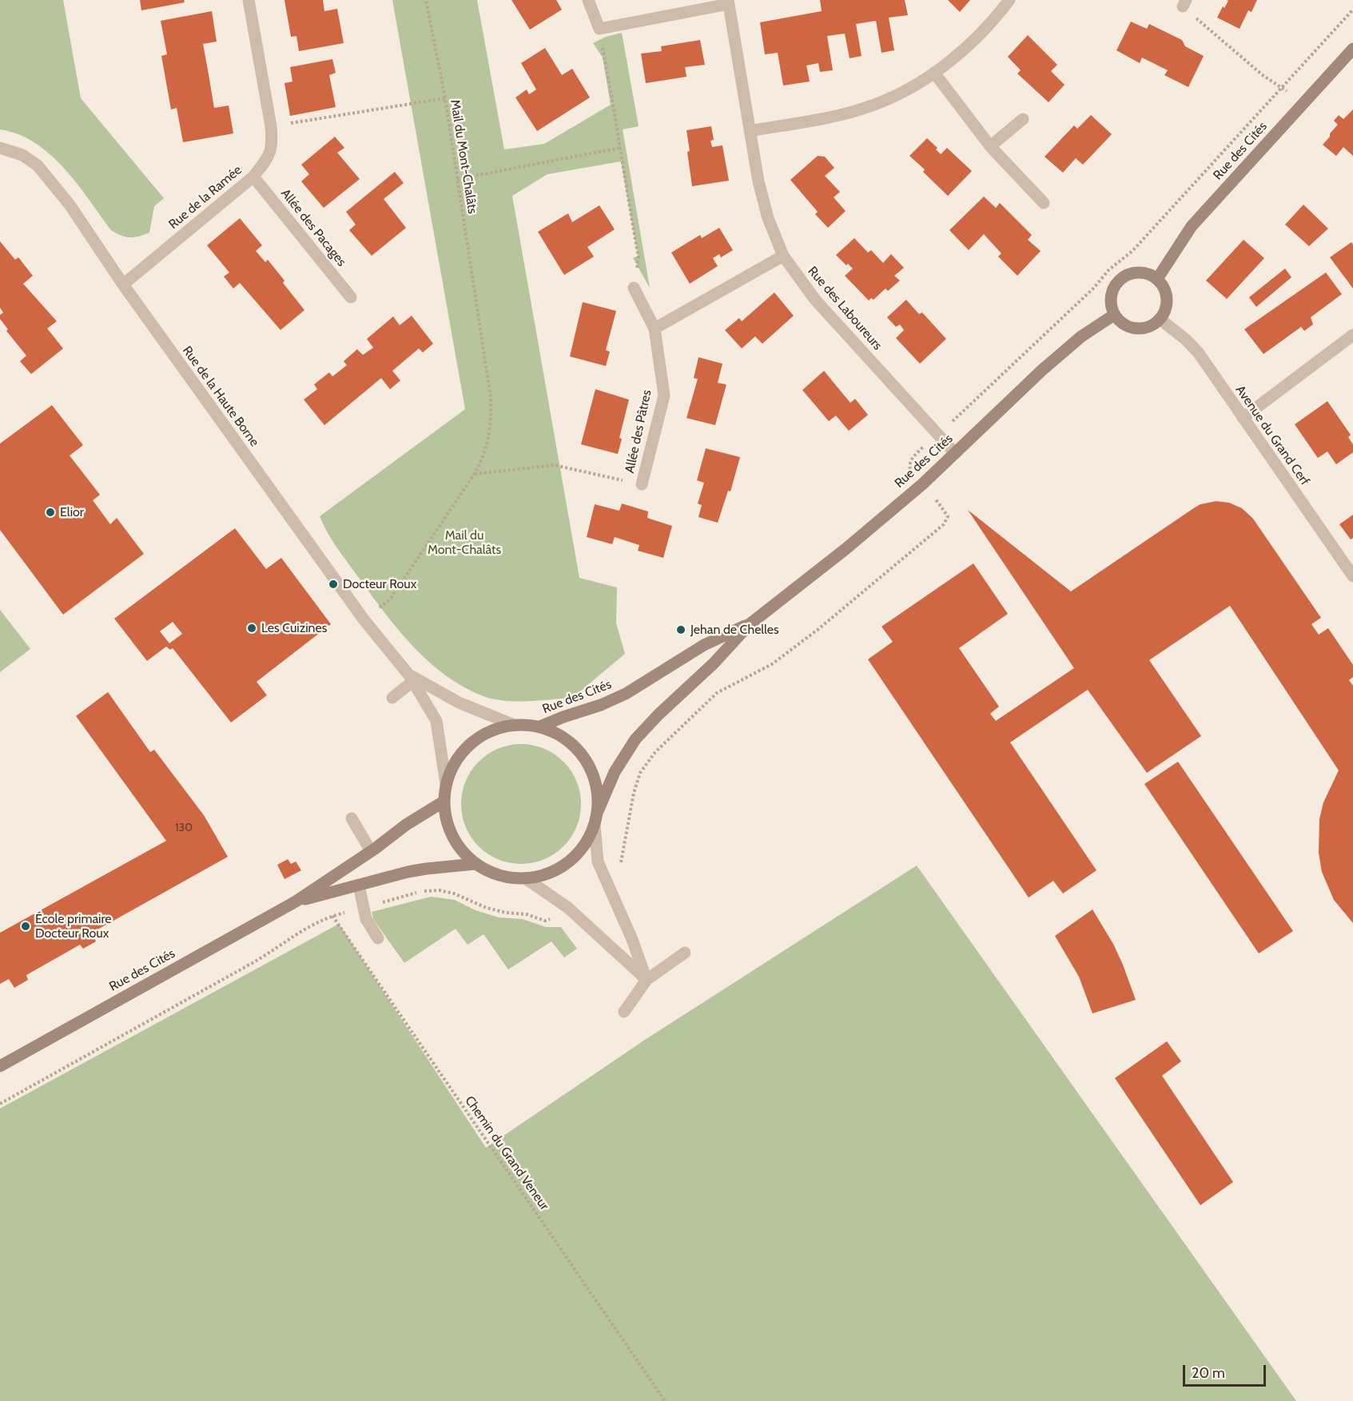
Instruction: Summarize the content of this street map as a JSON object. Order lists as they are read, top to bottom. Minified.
{"streets":{"street":["Rue des Cités","Rue de la Ramée","Allée des Pacages","Rue des Laboureurs","Rue de la Haute Borne","Allée des Pâtres","Avenue du Grand Cerf"],"path":["Mail du Mont-Chalâts","Chemin du Grand Veneur"]},"crossings":[["Rue des Cités","Rue des Laboureurs"],["Rue des Cités","Rue de la Haute Borne"],["Rue des Cités","Avenue du Grand Cerf"],["Mail du Mont-Chalâts","Rue de la Haute Borne"],["Rue de la Ramée","Allée des Pacages"],["Rue de la Ramée","Rue de la Haute Borne"]],"parks":["Mail du Mont-Chalâts"],"places":["Elior","Docteur Roux","Les Cuizines","Jehan de Chelles","École primaire Docteur Roux"],"house_numbers":["130"],"scale_bar":"20 m"}
